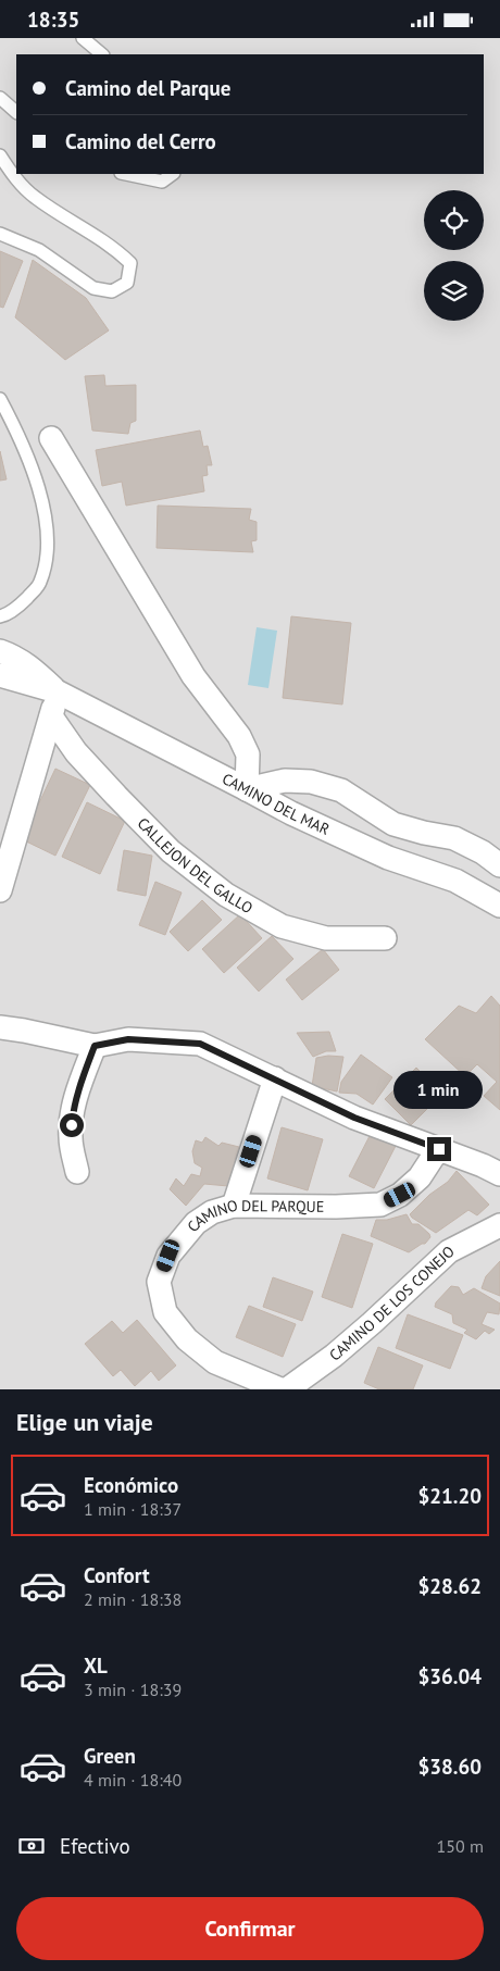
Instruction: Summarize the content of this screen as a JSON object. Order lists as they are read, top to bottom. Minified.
{"streets":{"street":["CAMINO DEL MAR","CALLEJON DEL GALLO","CAMINO DEL PARQUE","CAMINO DE LOS CONEJO"]},"page":{"status":"18:35","banner":["Camino del Parque","Camino del Cerro"],"bubble":"1 min","heading":"Elige un viaje","list":[{"name":"Económico","note":"1 min · 18:37","value":"$21.20"},{"name":"Confort","note":"2 min · 18:38","value":"$28.62"},{"name":"XL","note":"3 min · 18:39","value":"$36.04"},{"name":"Green","note":"4 min · 18:40","value":"$38.60"}],"pay":["Efectivo","150 m"],"buttons":"Confirmar"}}
